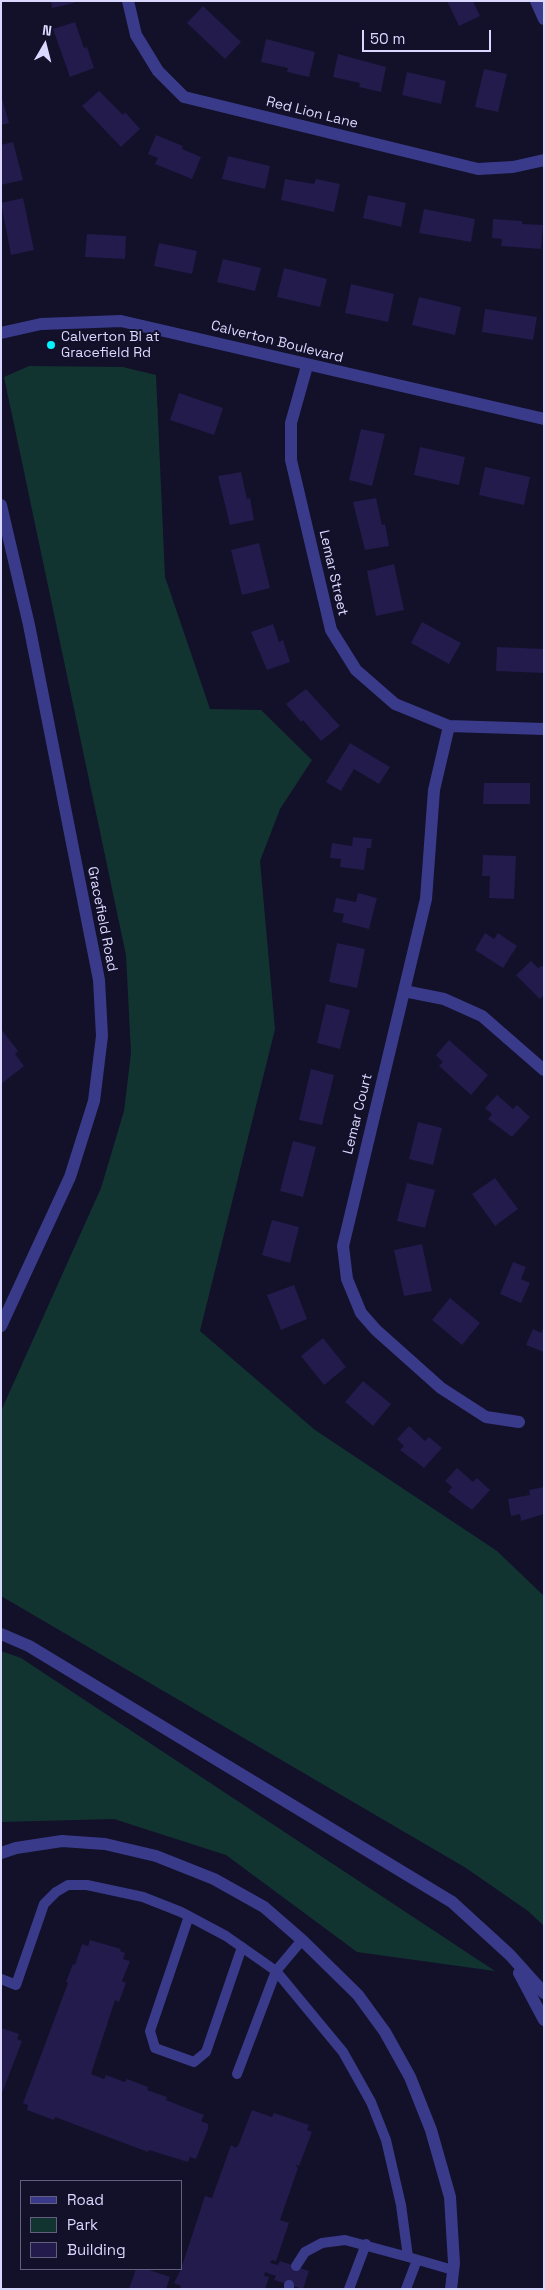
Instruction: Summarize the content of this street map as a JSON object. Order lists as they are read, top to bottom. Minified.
{"streets":{"street":["Red Lion Lane","Calverton Boulevard","Lemar Street","Gracefield Road","Lemar Court"]},"crossings":[["Calverton Boulevard","Lemar Street"],["Lemar Street","Lemar Court"]],"places":["Calverton Bl at Gracefield Rd"],"legend":["Road","Park","Building"],"scale_bar":"50 m","north":"top"}
